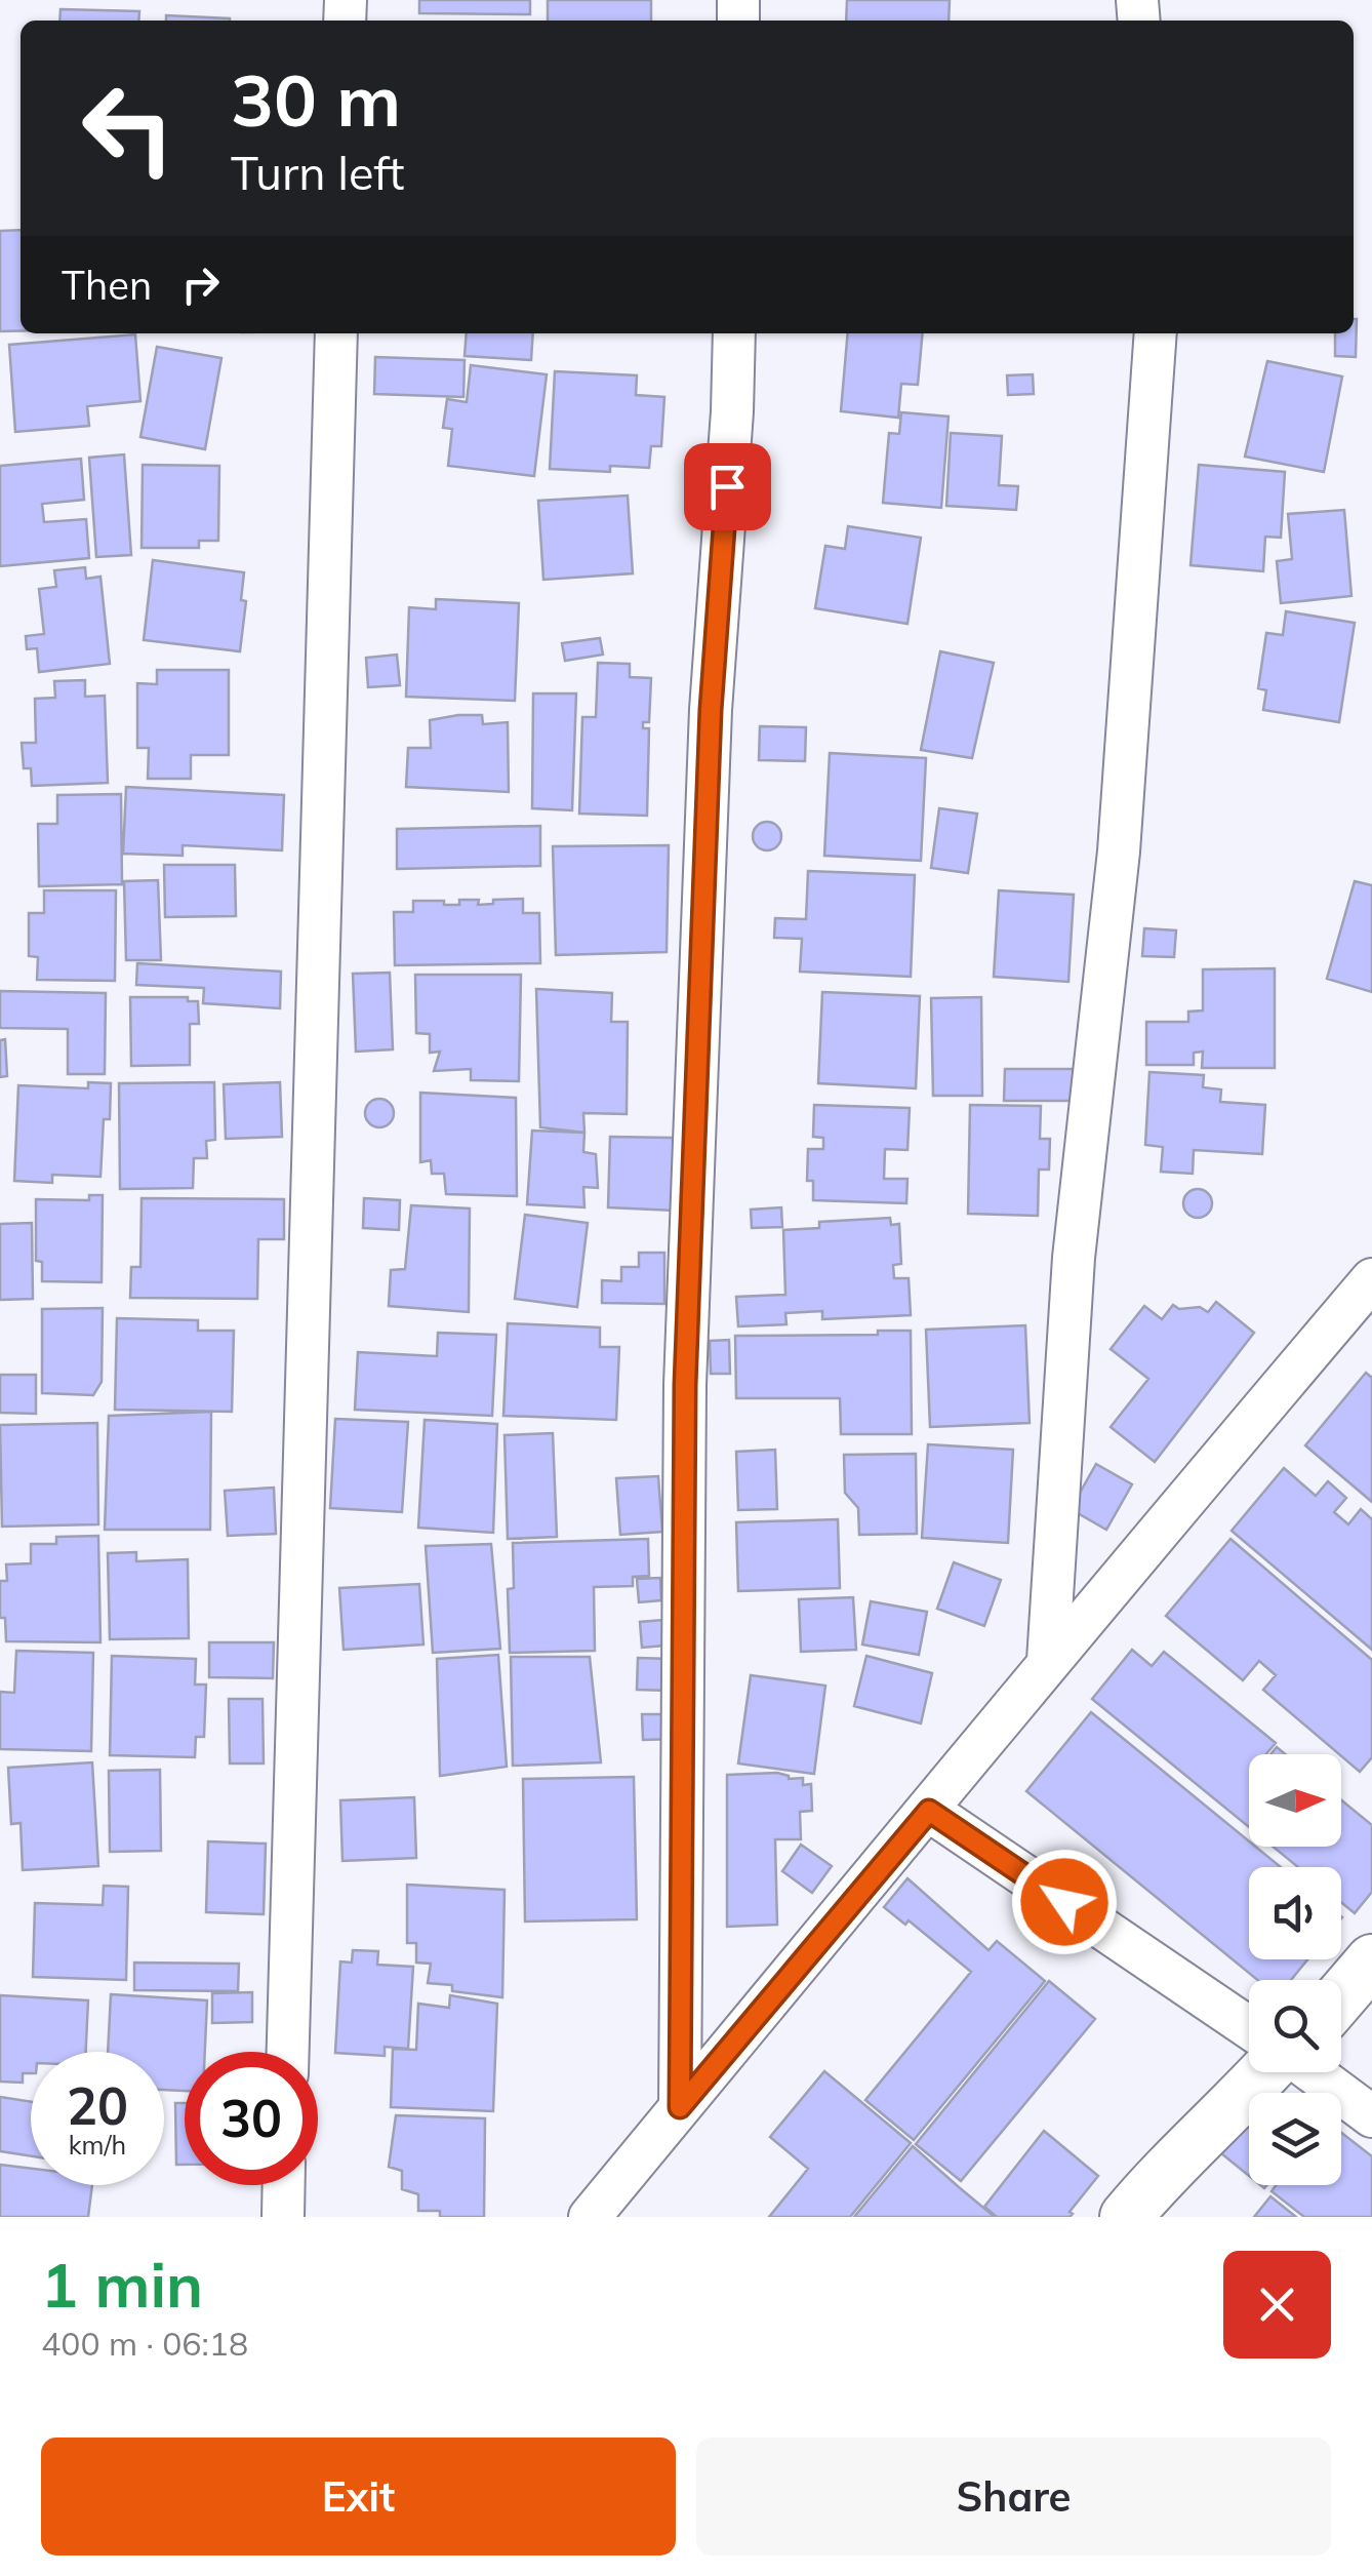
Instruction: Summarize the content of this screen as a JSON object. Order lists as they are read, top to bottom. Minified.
{"north":"right","page":{"turn":["30 m","Turn left"],"then":"Then","speed":"20 km/h","limit":"30","heading":["1 min","400 m · 06:18"],"buttons":["Exit","Share"]}}
